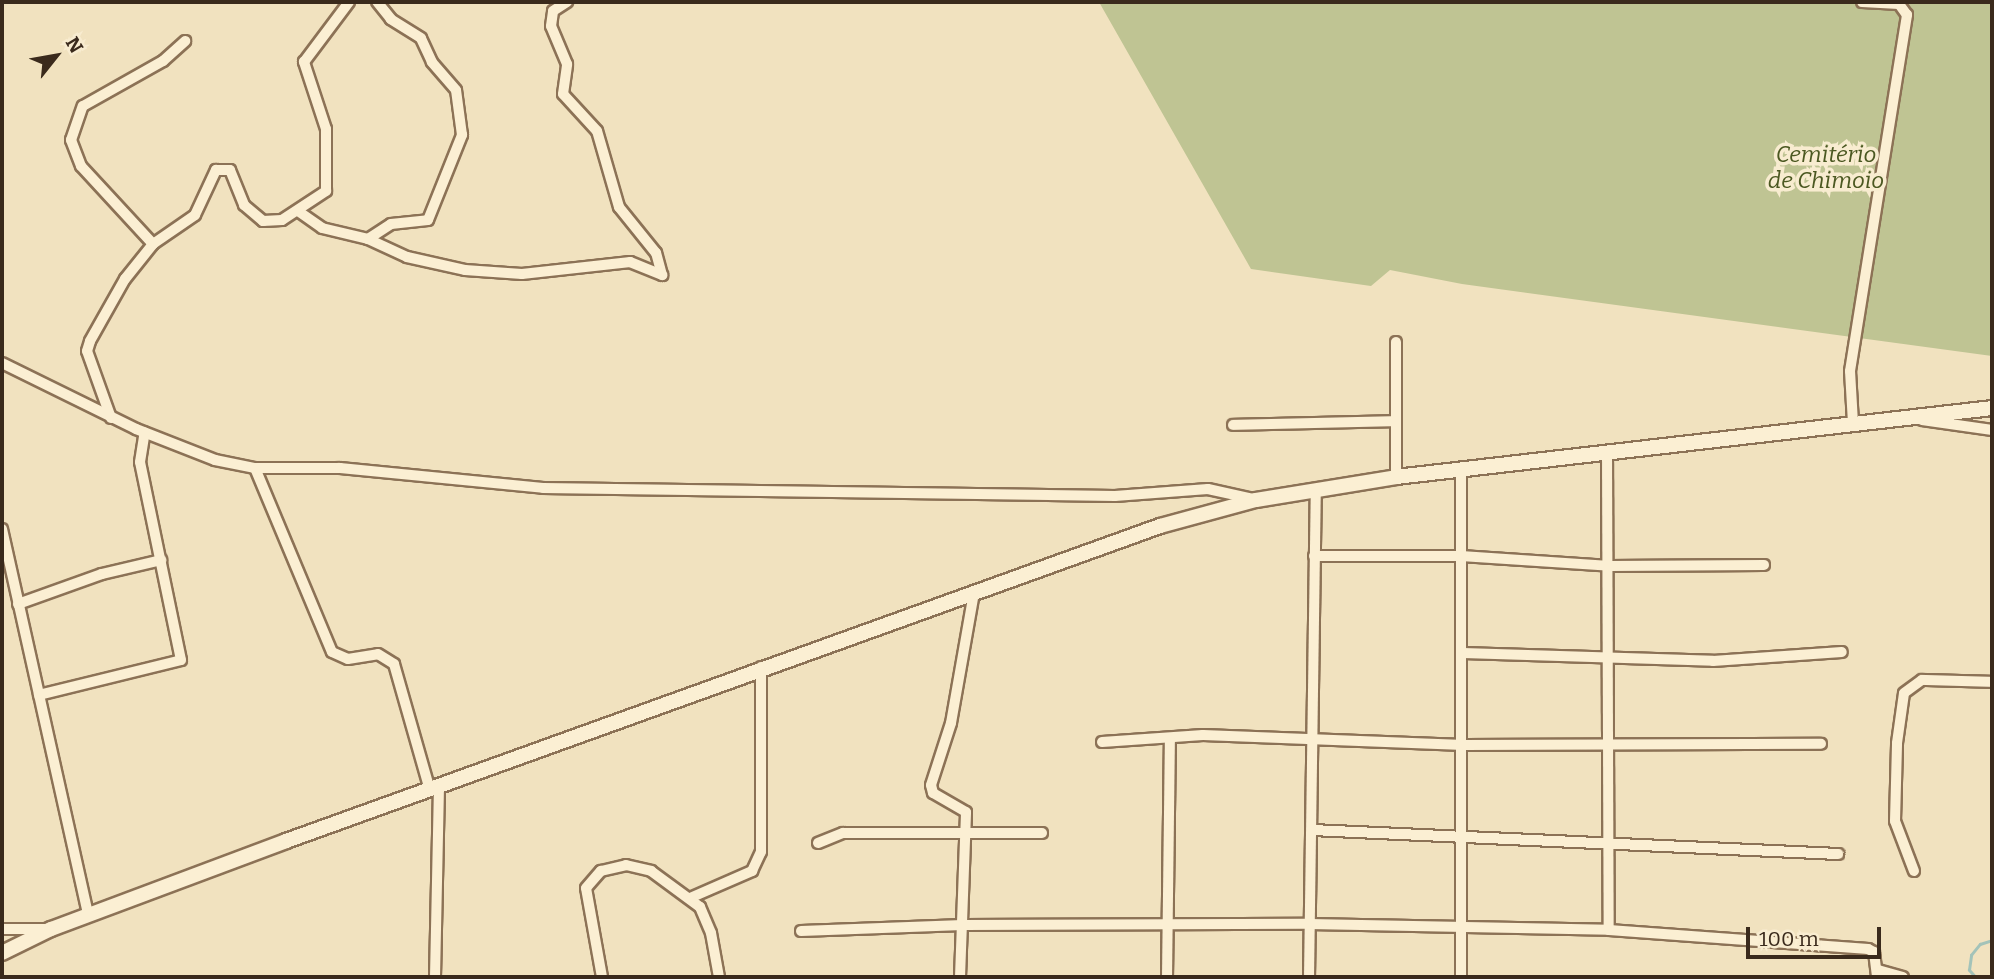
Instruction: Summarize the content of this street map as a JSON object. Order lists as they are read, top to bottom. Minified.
{"parks":["Cemitério de Chimoio"],"scale_bar":"100 m","north":"top right"}
